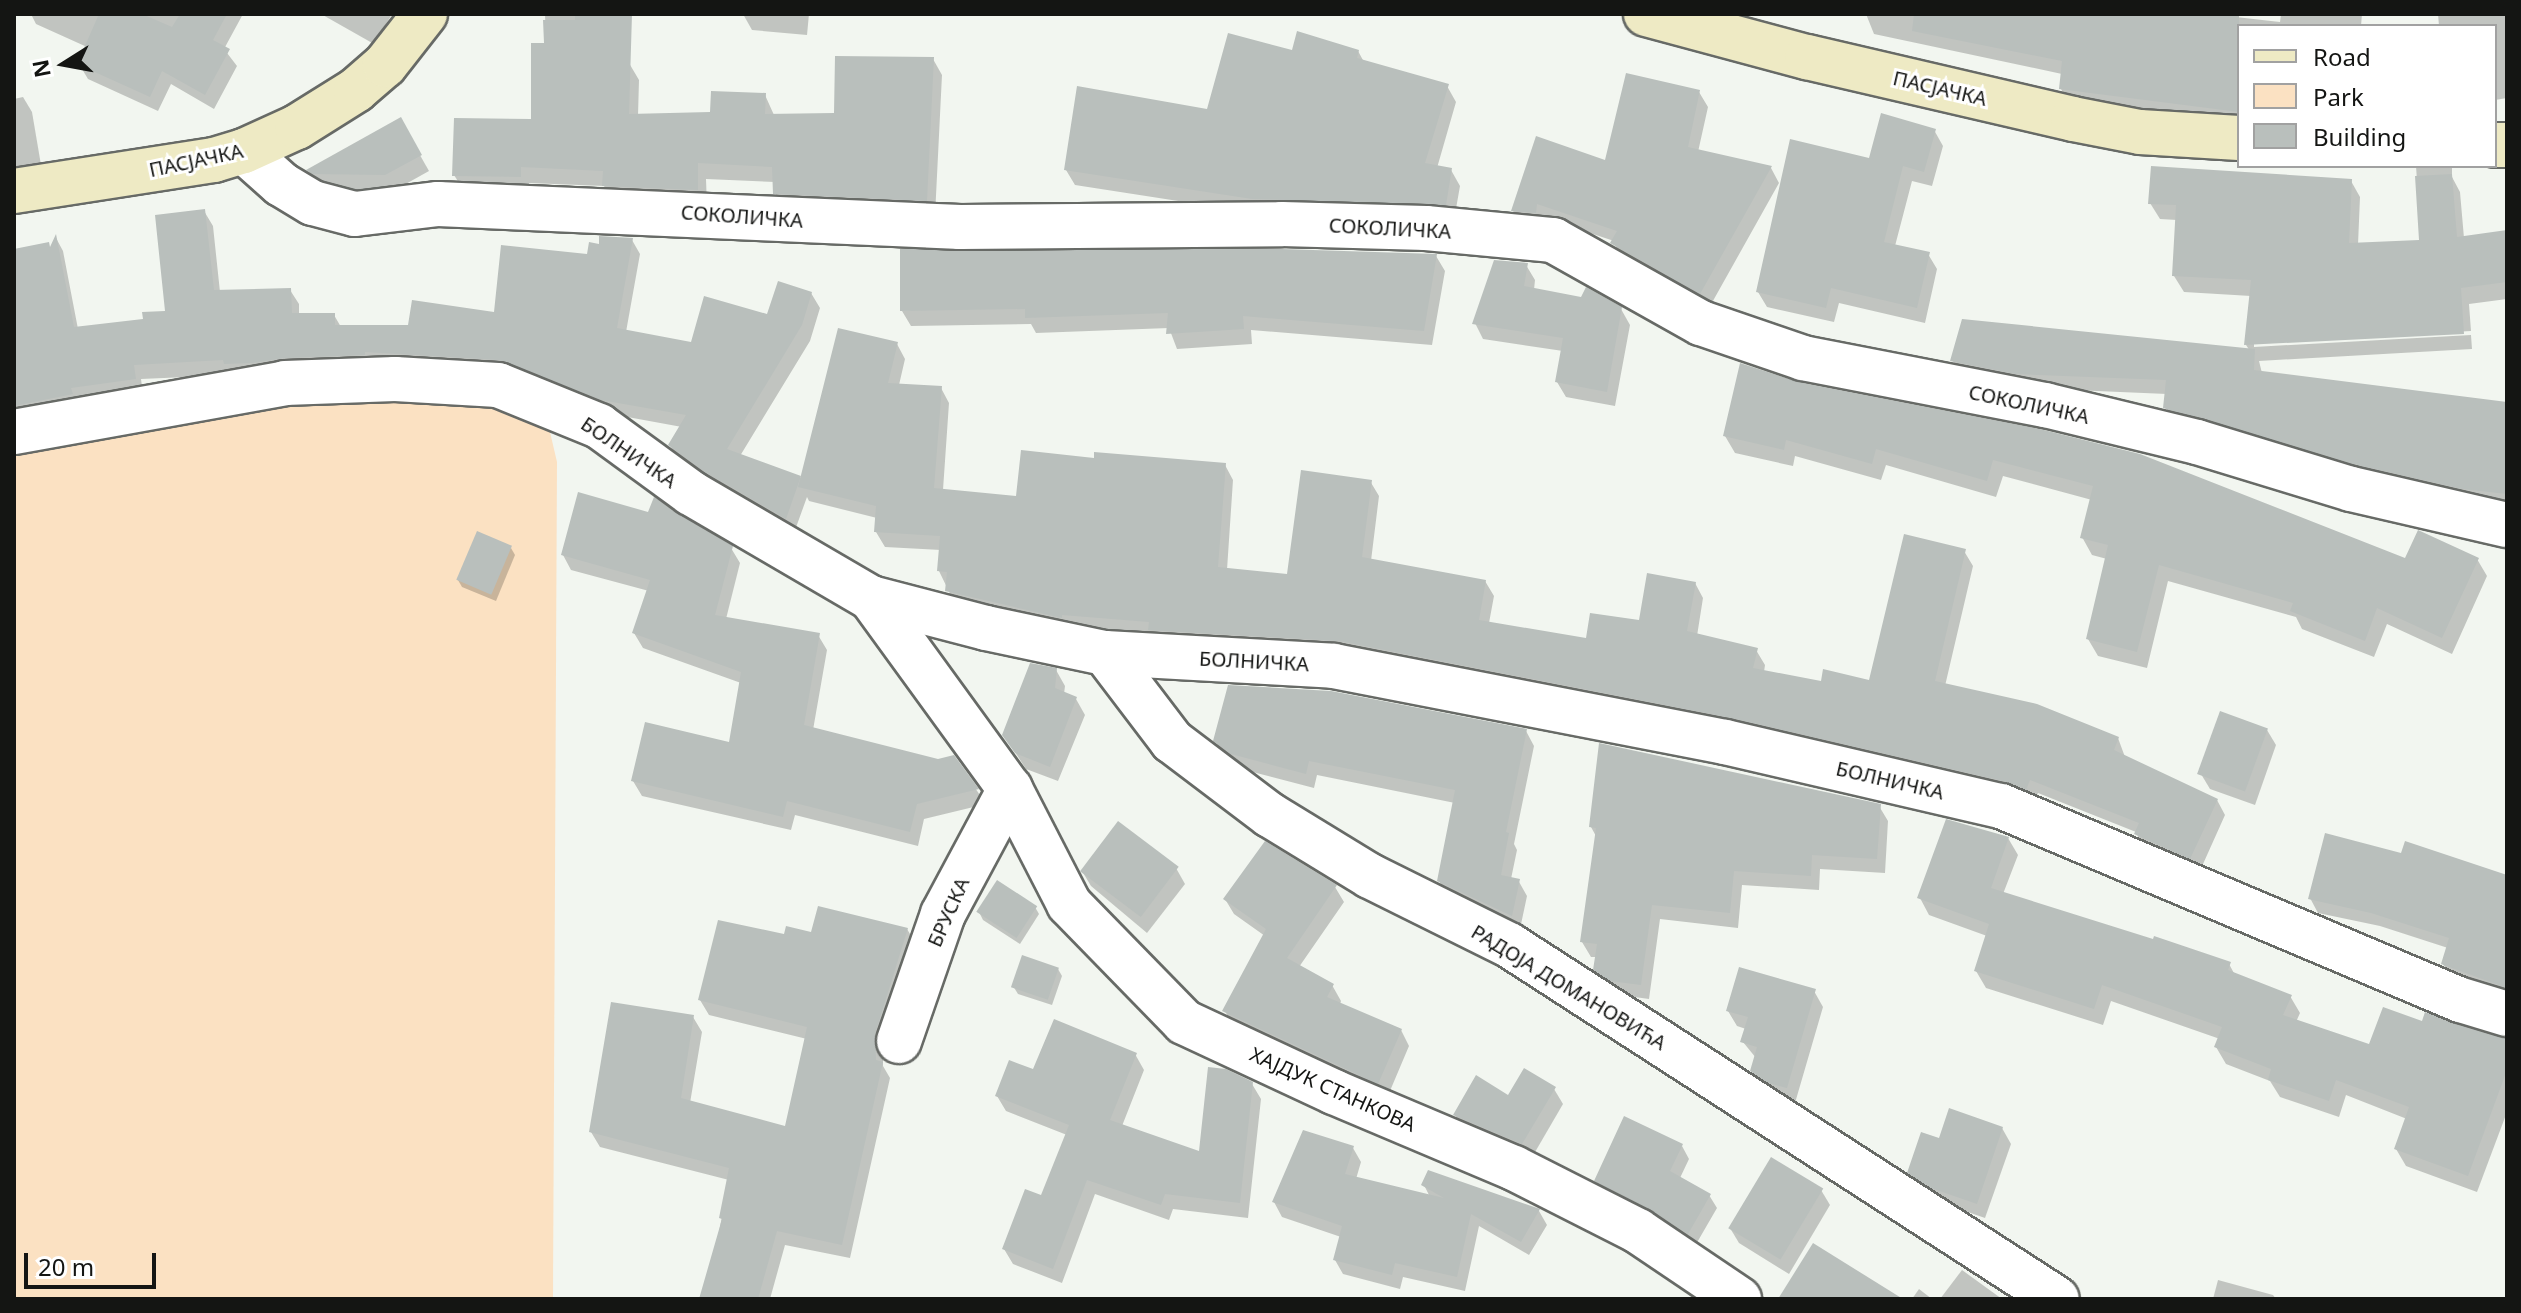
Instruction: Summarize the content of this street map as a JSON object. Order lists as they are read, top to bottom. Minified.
{"streets":{"main road":["ПАСЈАЧКА"],"street":["СОКОЛИЧКА","БОЛНИЧКА","БРУСКА","РАДОЈА ДОМАНОВИЋА","ХАЈДУК СТАНКОВА"]},"crossings":[["ПАСЈАЧКА","СОКОЛИЧКА"],["БОЛНИЧКА","РАДОЈА ДОМАНОВИЋА"],["БОЛНИЧКА","ХАЈДУК СТАНКОВА"],["БРУСКА","ХАЈДУК СТАНКОВА"]],"legend":["Road","Park","Building"],"scale_bar":"20 m","north":"left"}
